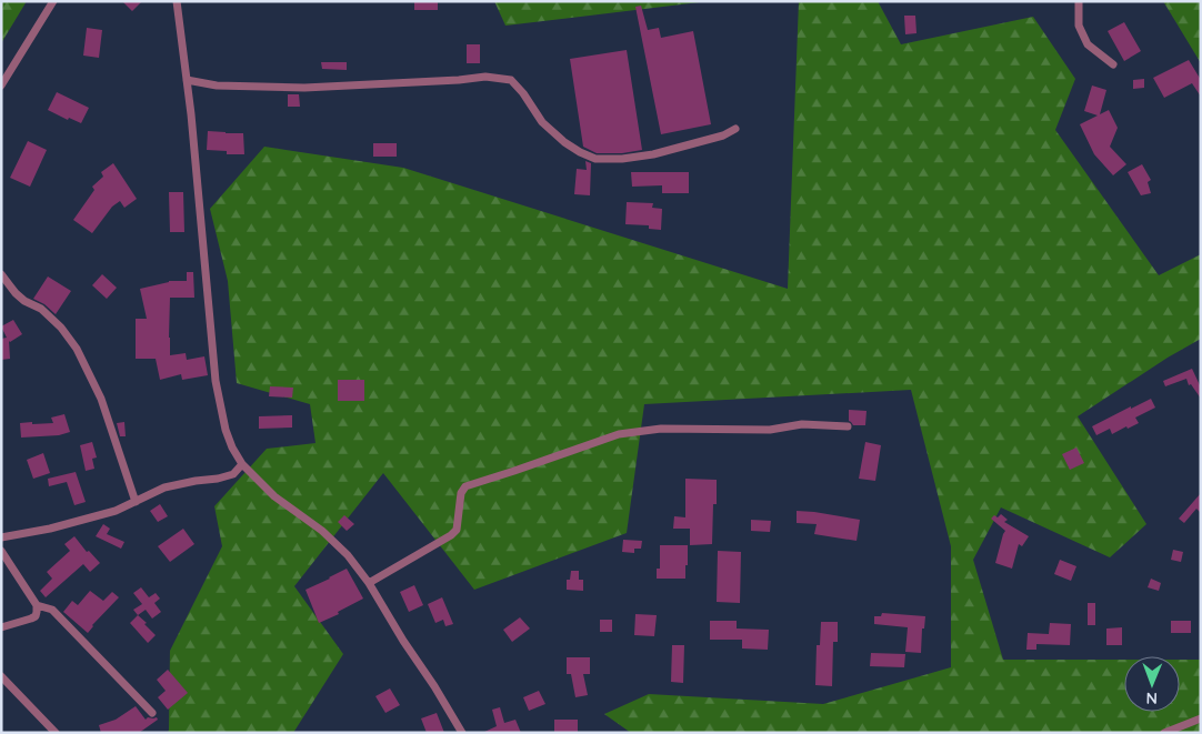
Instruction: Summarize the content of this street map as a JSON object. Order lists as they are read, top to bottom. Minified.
{"north":"bottom"}
